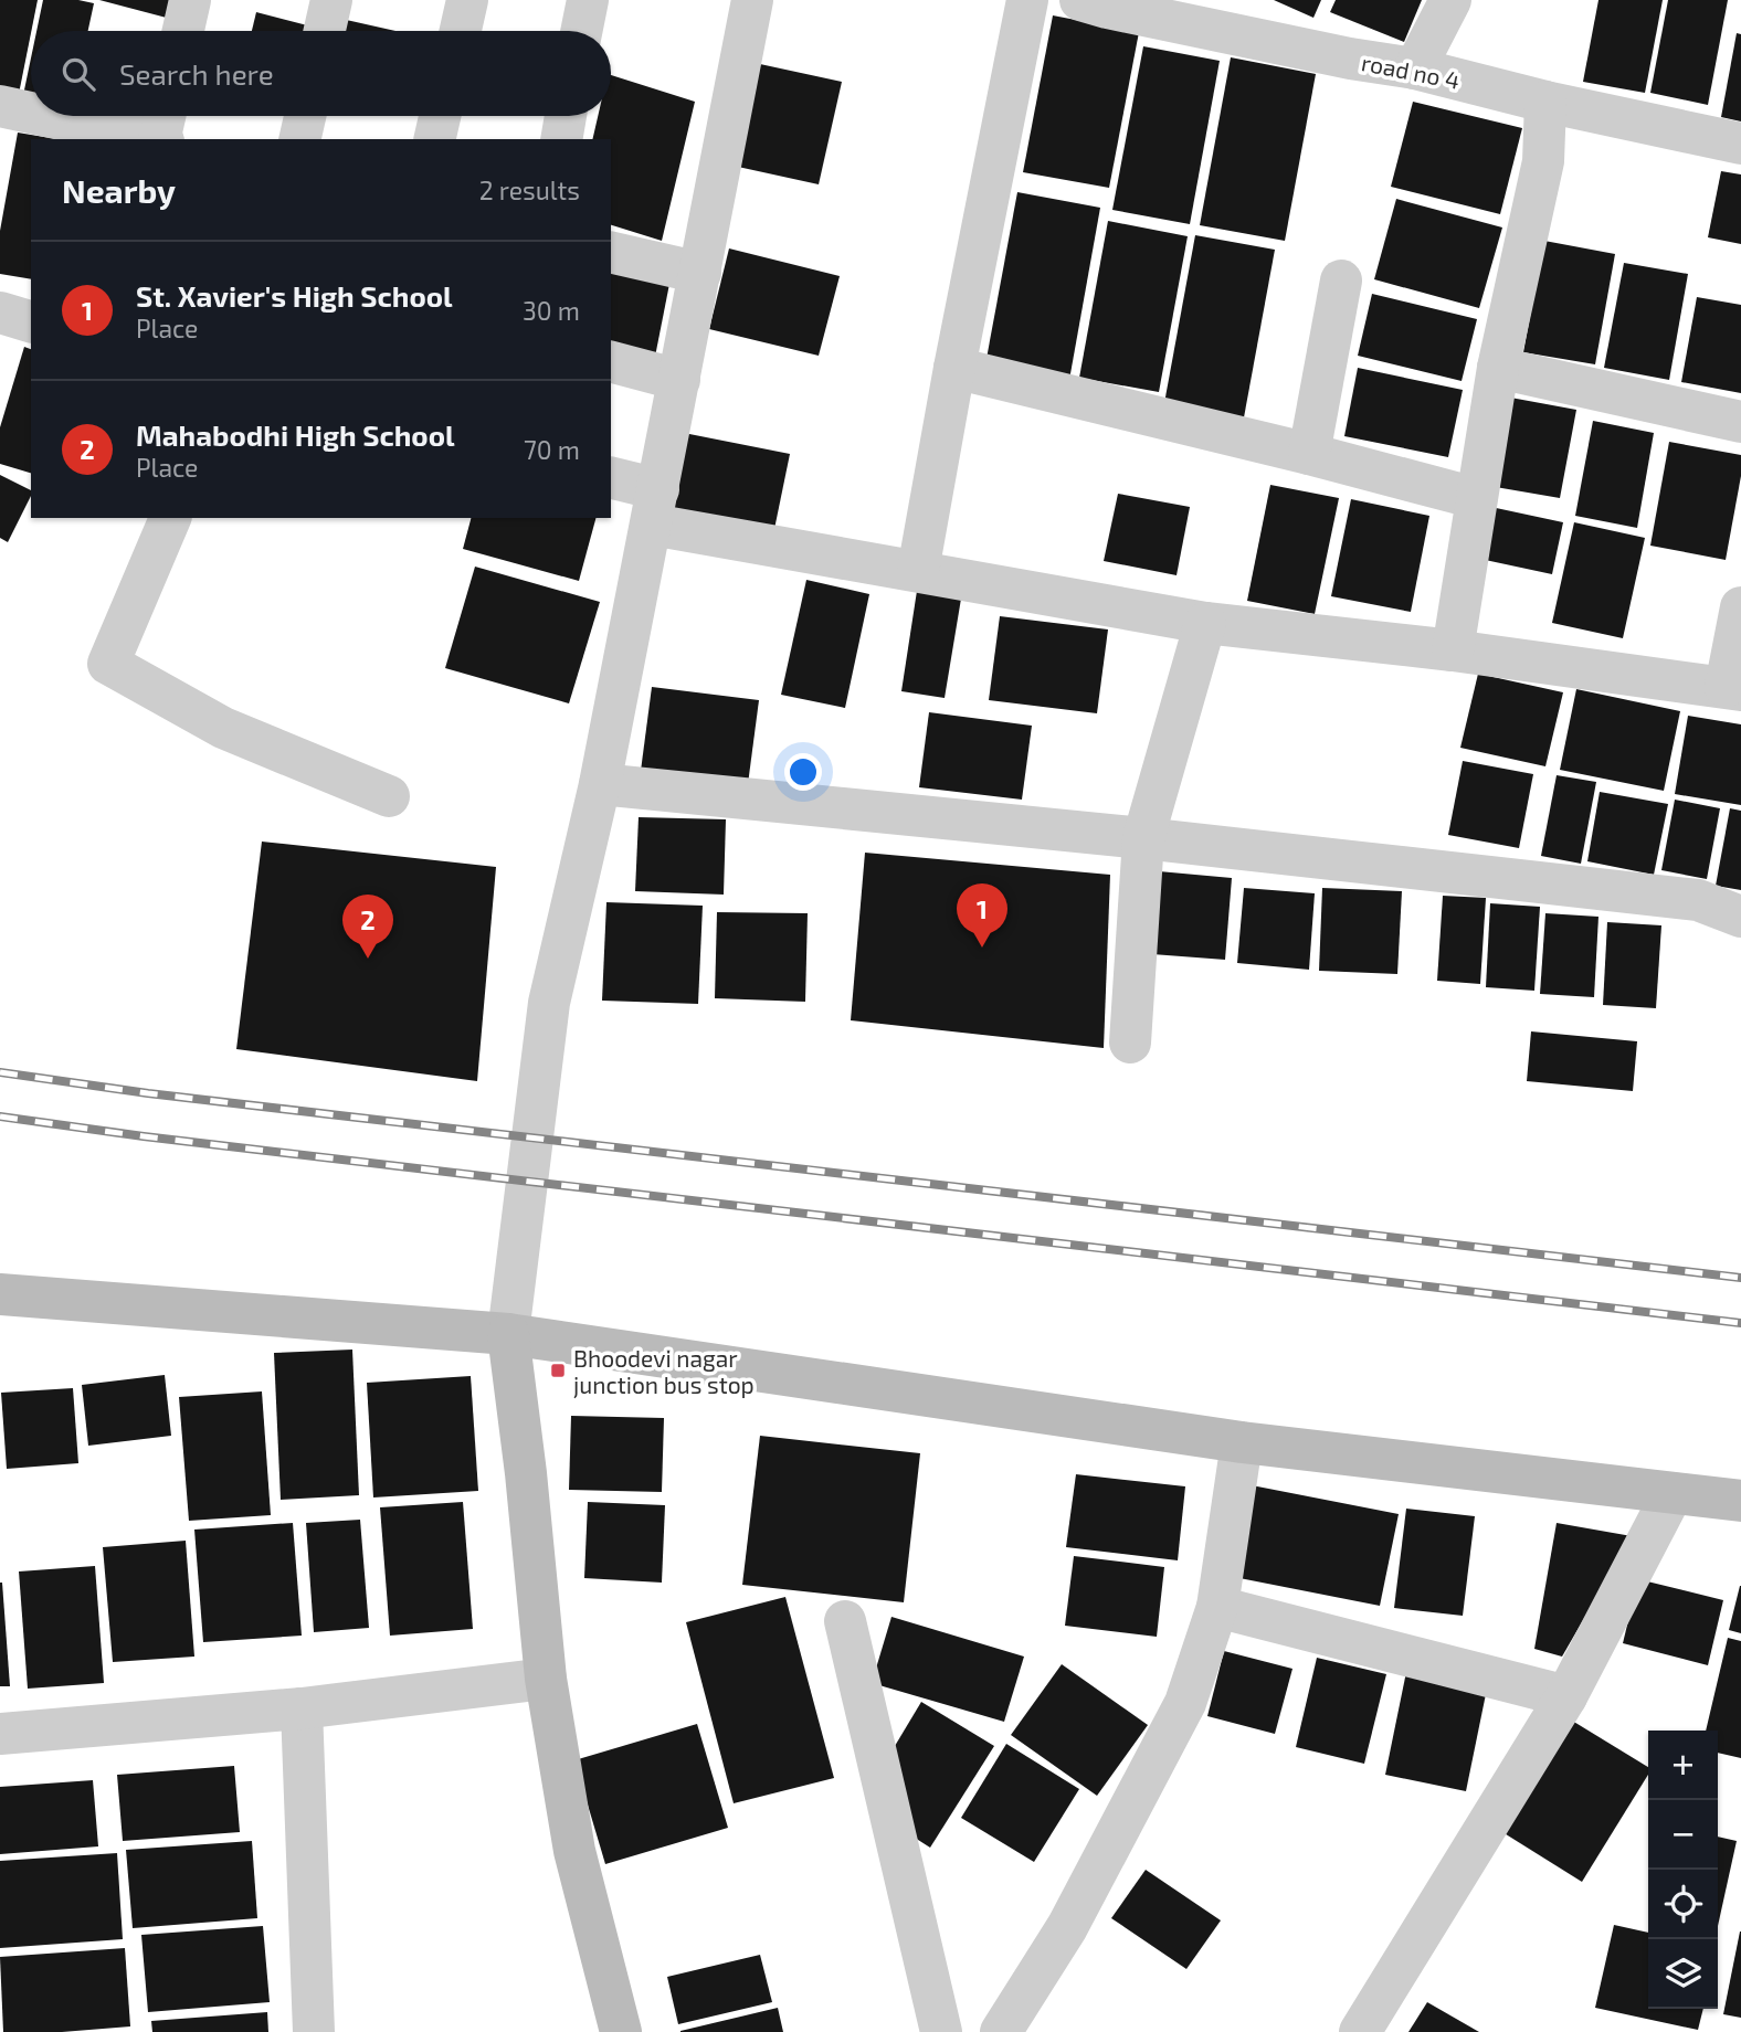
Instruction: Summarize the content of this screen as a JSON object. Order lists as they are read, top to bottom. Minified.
{"streets":{"street":["road no 4"]},"places":{"transit":["Bhoodevi nagar junction bus stop"]},"page":{"search":"Search here","heading":["Nearby","2 results"],"list":[{"mark":"1","name":"St. Xavier's High School","note":"Place","value":"30 m"},{"mark":"2","name":"Mahabodhi High School","note":"Place","value":"70 m"}],"pins":["1","2"],"map_buttons":["+","−"]}}
